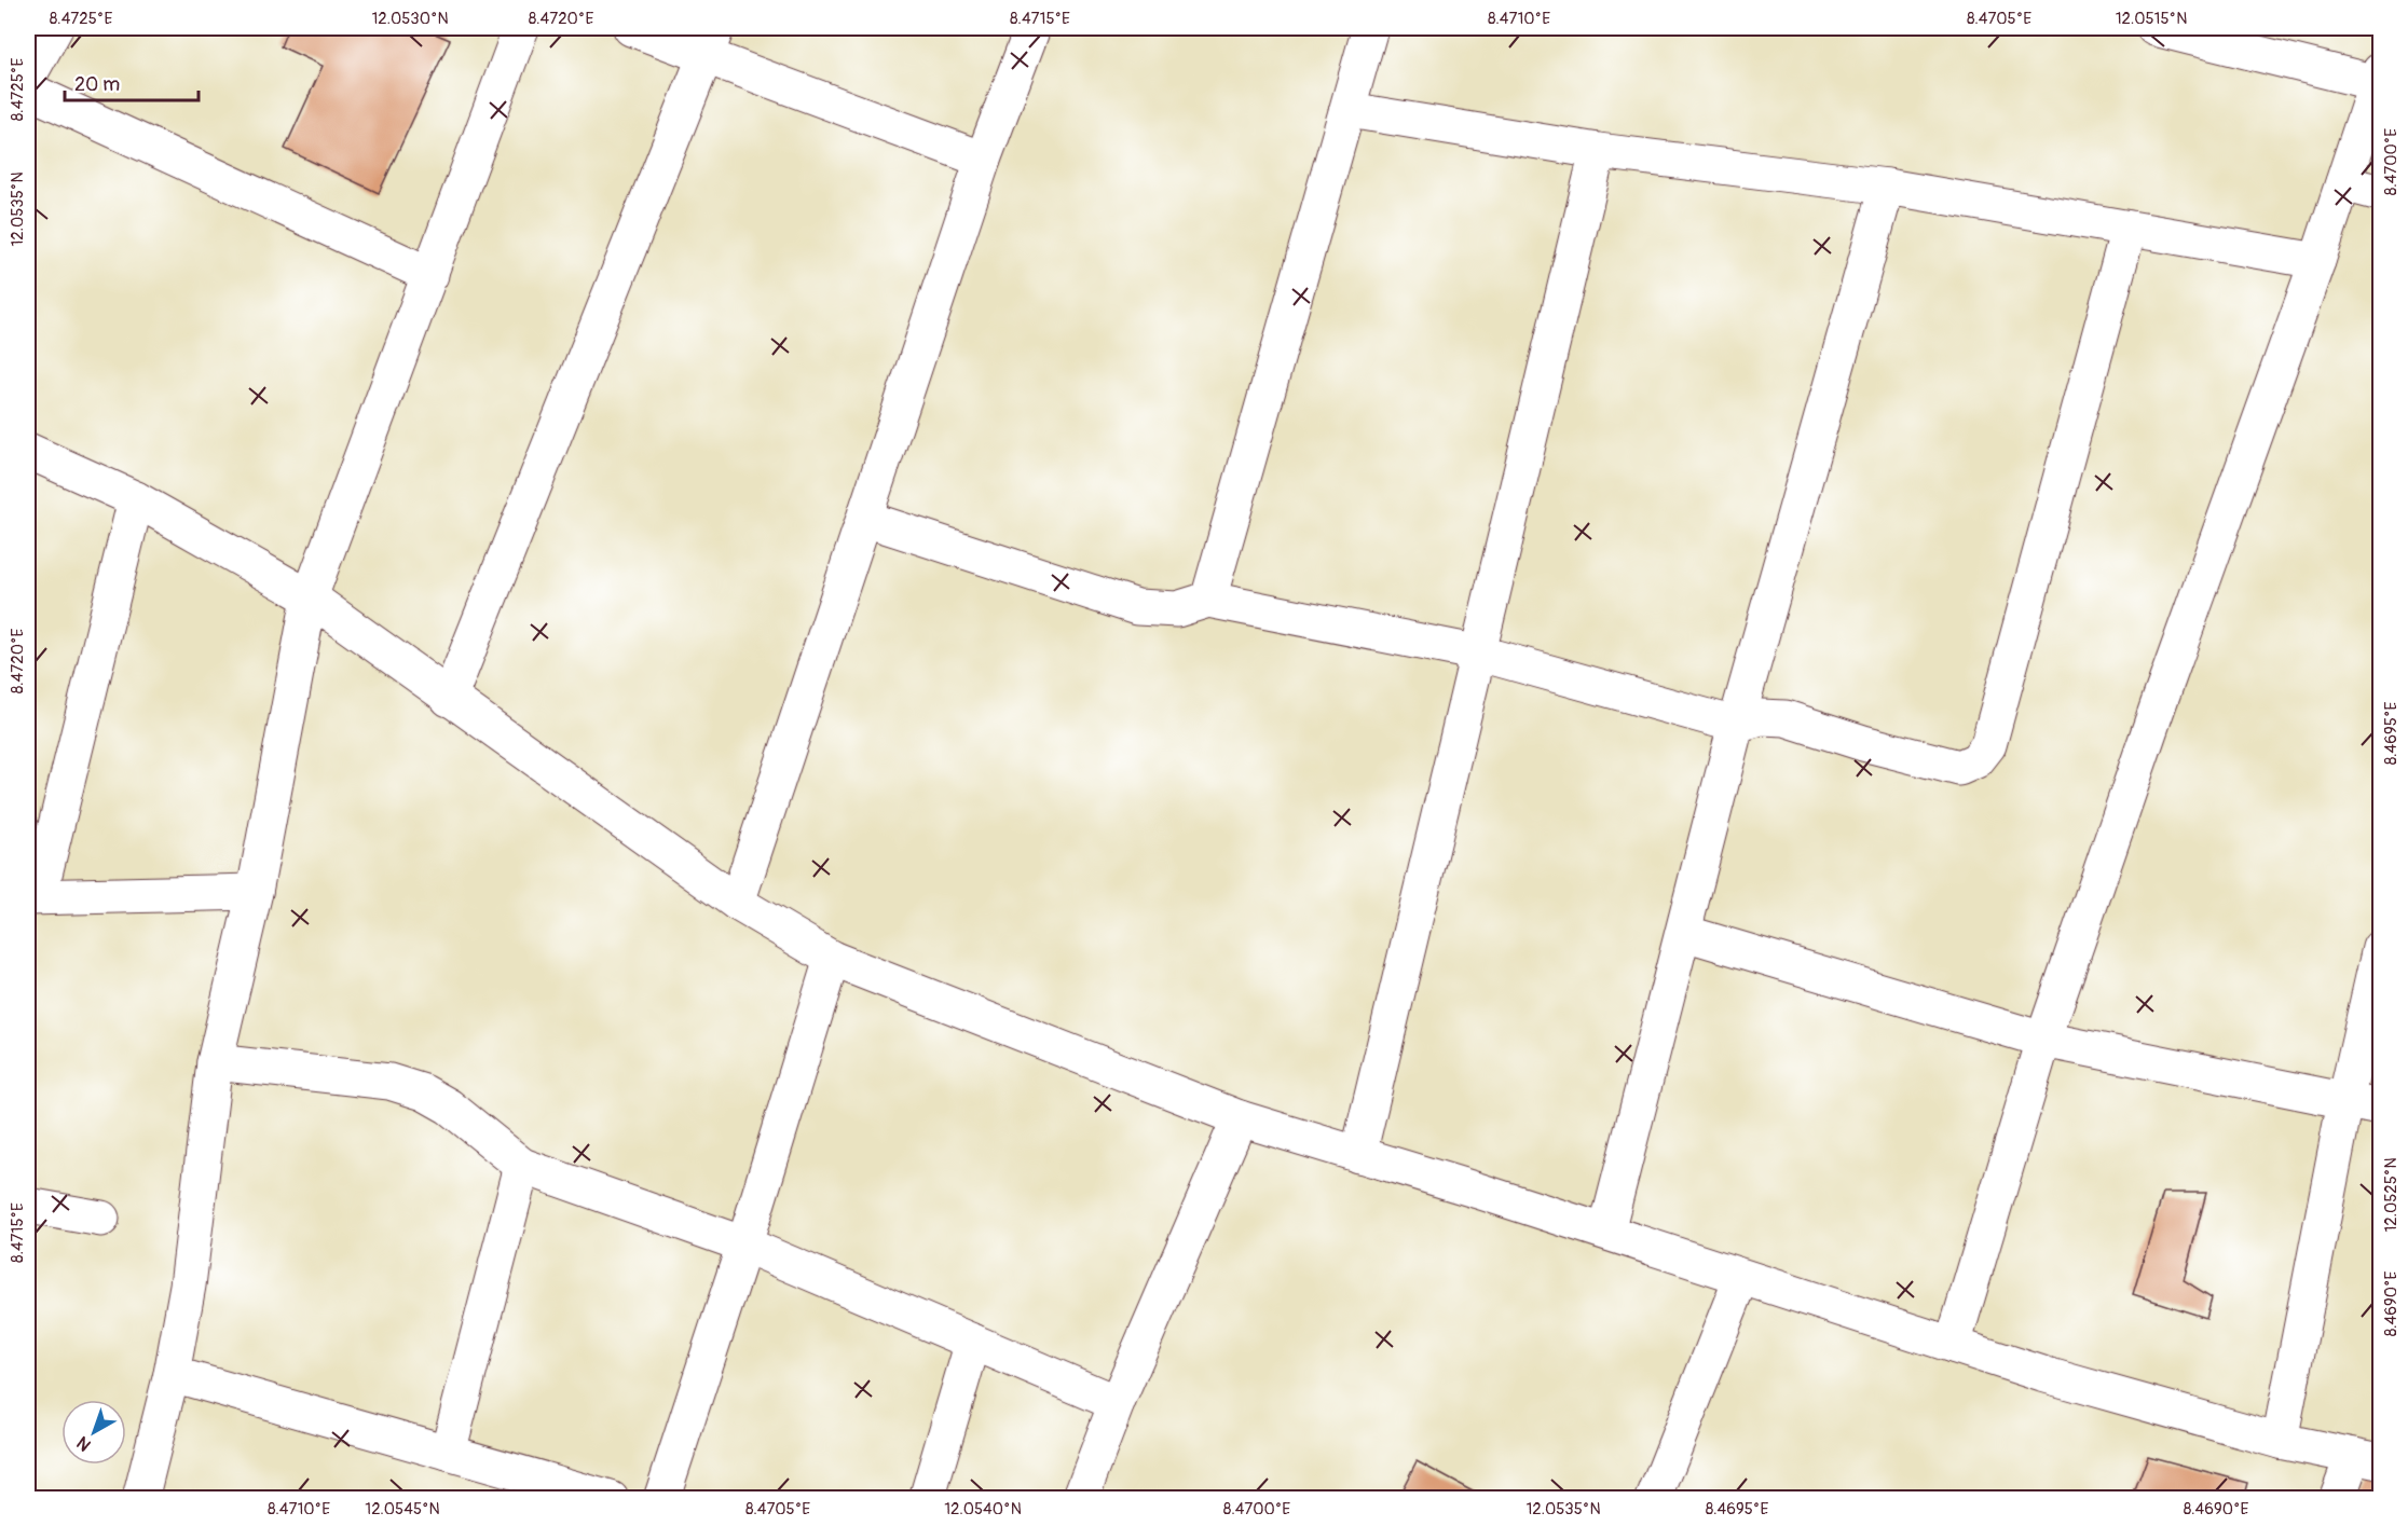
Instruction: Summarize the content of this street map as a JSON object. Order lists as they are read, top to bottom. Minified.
{"scale_bar":"20 m","north":"bottom left","coordinates":["8.4725°E","12.0530°N","8.4720°E","8.4715°E","8.4710°E","8.4705°E","12.0515°N","8.4700°E","12.0535°N","8.4695°E","12.0525°N","8.4690°E","12.0545°N","12.0540°N"]}
